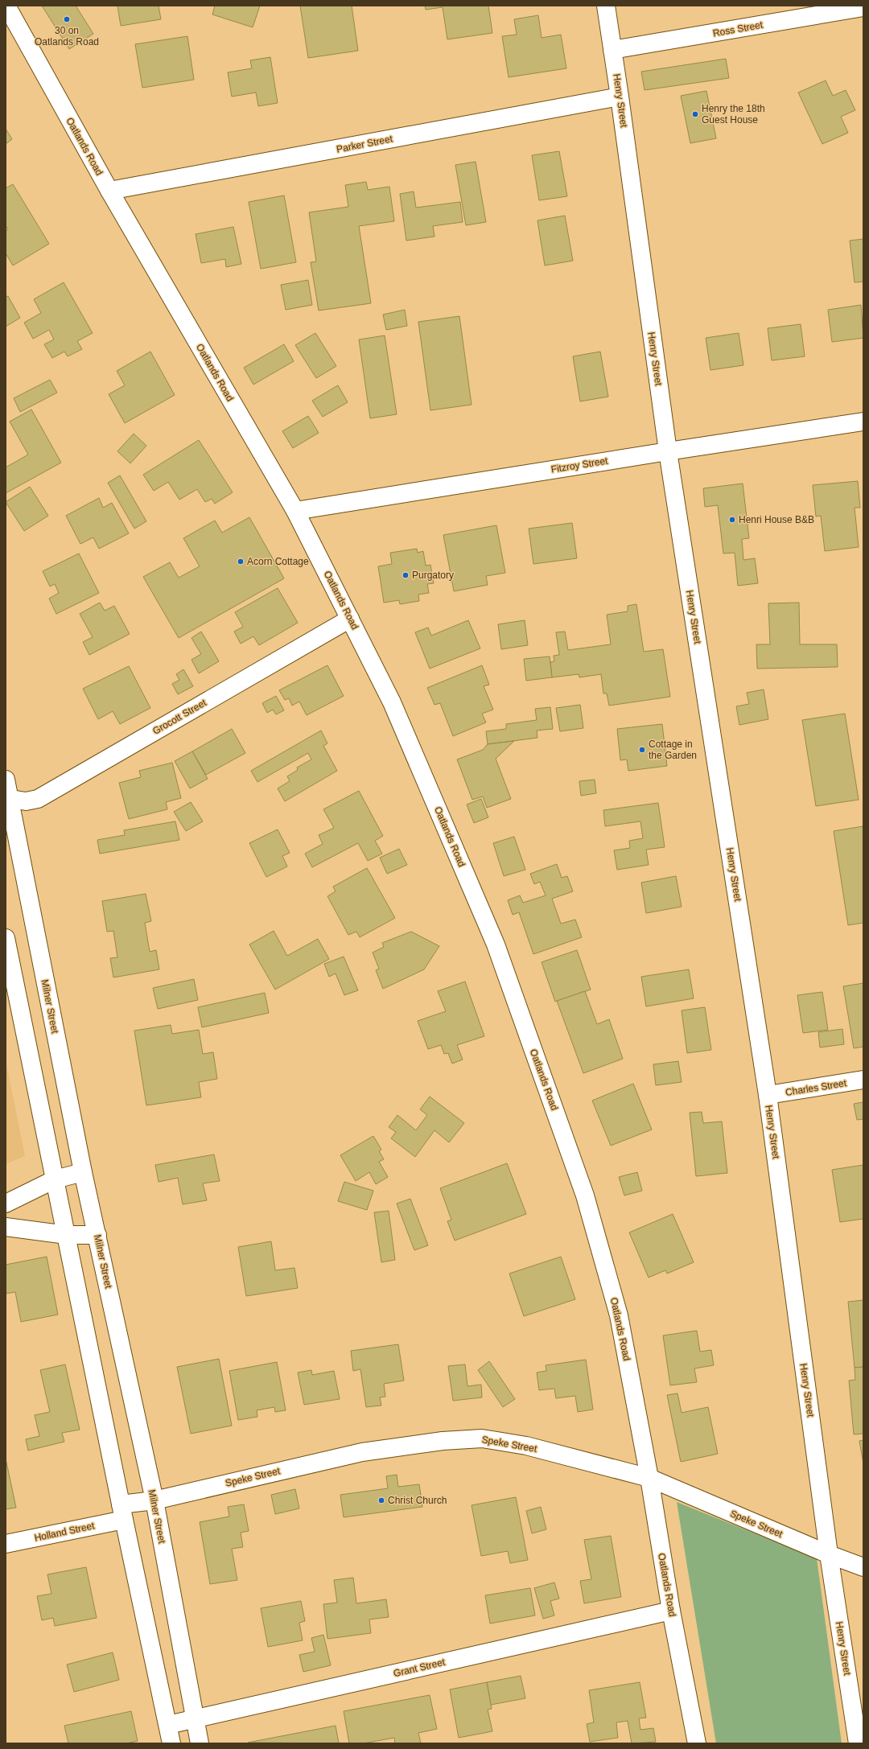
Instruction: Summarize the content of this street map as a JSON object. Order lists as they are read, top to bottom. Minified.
{"streets":{"street":["Ross Street","Henry Street","Parker Street","Oatlands Road","Fitzroy Street","Grocott Street","Milner Street","Charles Street","Speke Street","Holland Street","Grant Street"]},"crossings":[["Ross Street","Henry Street"],["Henry Street","Parker Street"],["Henry Street","Fitzroy Street"],["Henry Street","Charles Street"],["Henry Street","Speke Street"],["Parker Street","Oatlands Road"],["Oatlands Road","Fitzroy Street"],["Oatlands Road","Grocott Street"],["Oatlands Road","Speke Street"],["Oatlands Road","Grant Street"],["Grocott Street","Milner Street"],["Milner Street","Speke Street"],["Milner Street","Grant Street"],["Speke Street","Holland Street"]],"places":["30 on Oatlands Road","Henry the 18th Guest House","Henri House B&B","Acorn Cottage","Purgatory","Cottage in the Garden","Christ Church"]}
